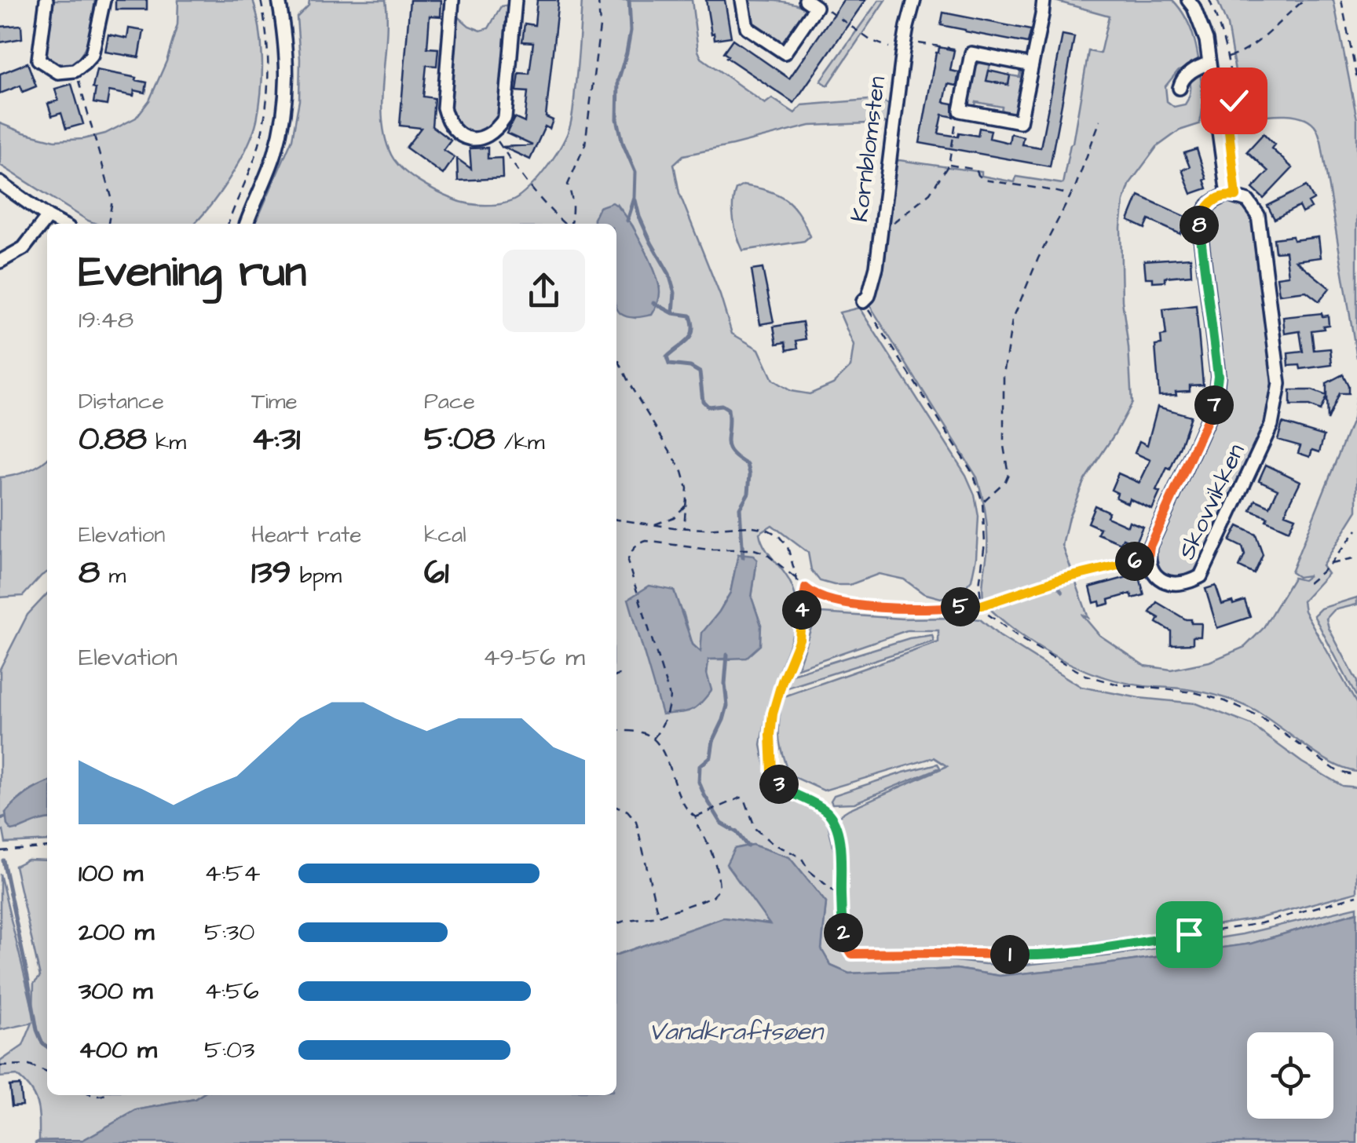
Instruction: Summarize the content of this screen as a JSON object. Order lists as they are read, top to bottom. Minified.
{"streets":{"street":["Kornblomsten","Skovvikken"]},"water":["Vandkraftsøen"],"page":{"pins":["8","7","6","5","4","3","2","1"],"heading":["Evening run","19:48"],"stats":[["Distance","0.88 km"],["Time","4:31"],["Pace","5:08 /km"],["Elevation","8 m"],["Heart rate","139 bpm"],["kcal","61"]],"chart":["Elevation","49–56 m"],"list":[{"name":"100 m","note":"4:54"},{"name":"200 m","note":"5:30"},{"name":"300 m","note":"4:56"},{"name":"400 m","note":"5:03"}]}}
